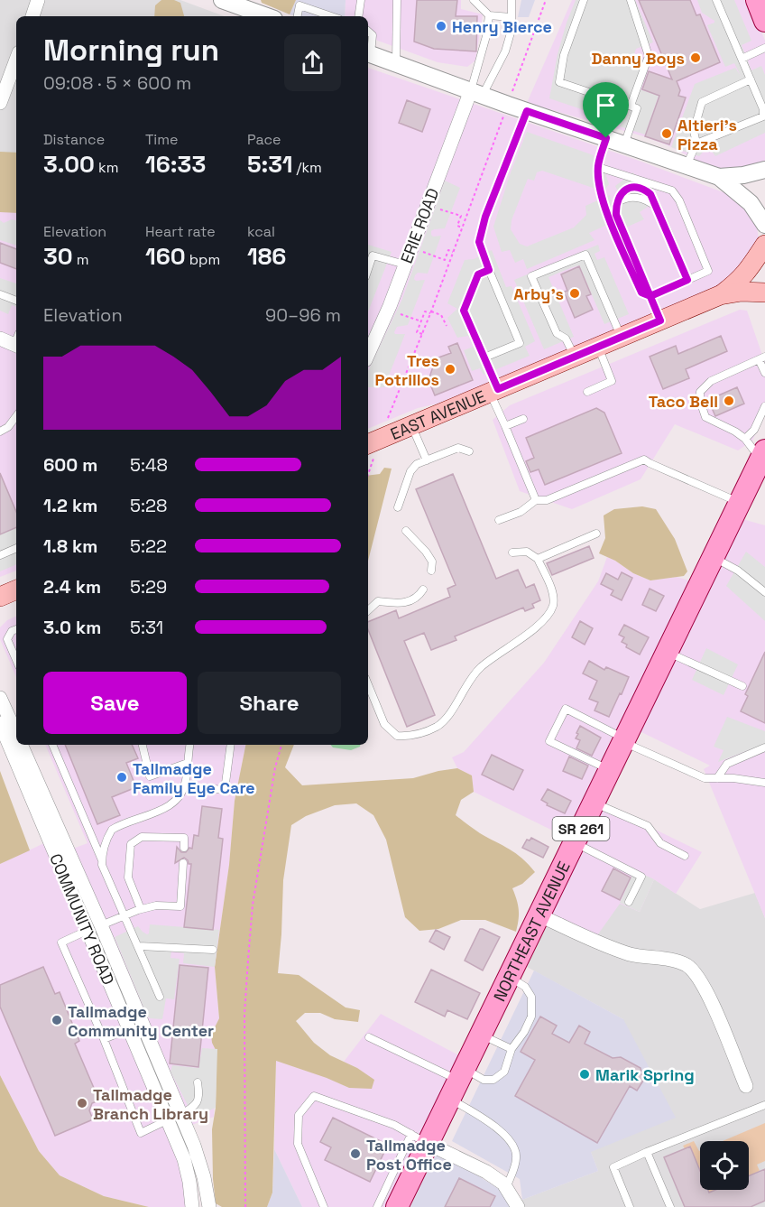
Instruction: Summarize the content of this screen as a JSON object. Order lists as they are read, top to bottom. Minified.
{"streets":{"main road":["EAST AVENUE","SR 261","NORTHEAST AVENUE"],"street":["ERIE ROAD","COMMUNITY ROAD"]},"places":["Henry Bierce","Danny Boys","Altieri's Pizza","Arby's","Tres Potrillos","Taco Bell","Tallmadge Family Eye Care","Tallmadge Community Center","Marik Spring","Tallmadge Branch Library","Tallmadge Post Office"],"page":{"heading":["Morning run","09:08 · 5 × 600 m"],"stats":[["Distance","3.00 km"],["Time","16:33"],["Pace","5:31 /km"],["Elevation","30 m"],["Heart rate","160 bpm"],["kcal","186"]],"chart":["Elevation","90–96 m"],"list":[{"name":"600 m","note":"5:48"},{"name":"1.2 km","note":"5:28"},{"name":"1.8 km","note":"5:22"},{"name":"2.4 km","note":"5:29"},{"name":"3.0 km","note":"5:31"}],"buttons":["Save","Share"]}}
